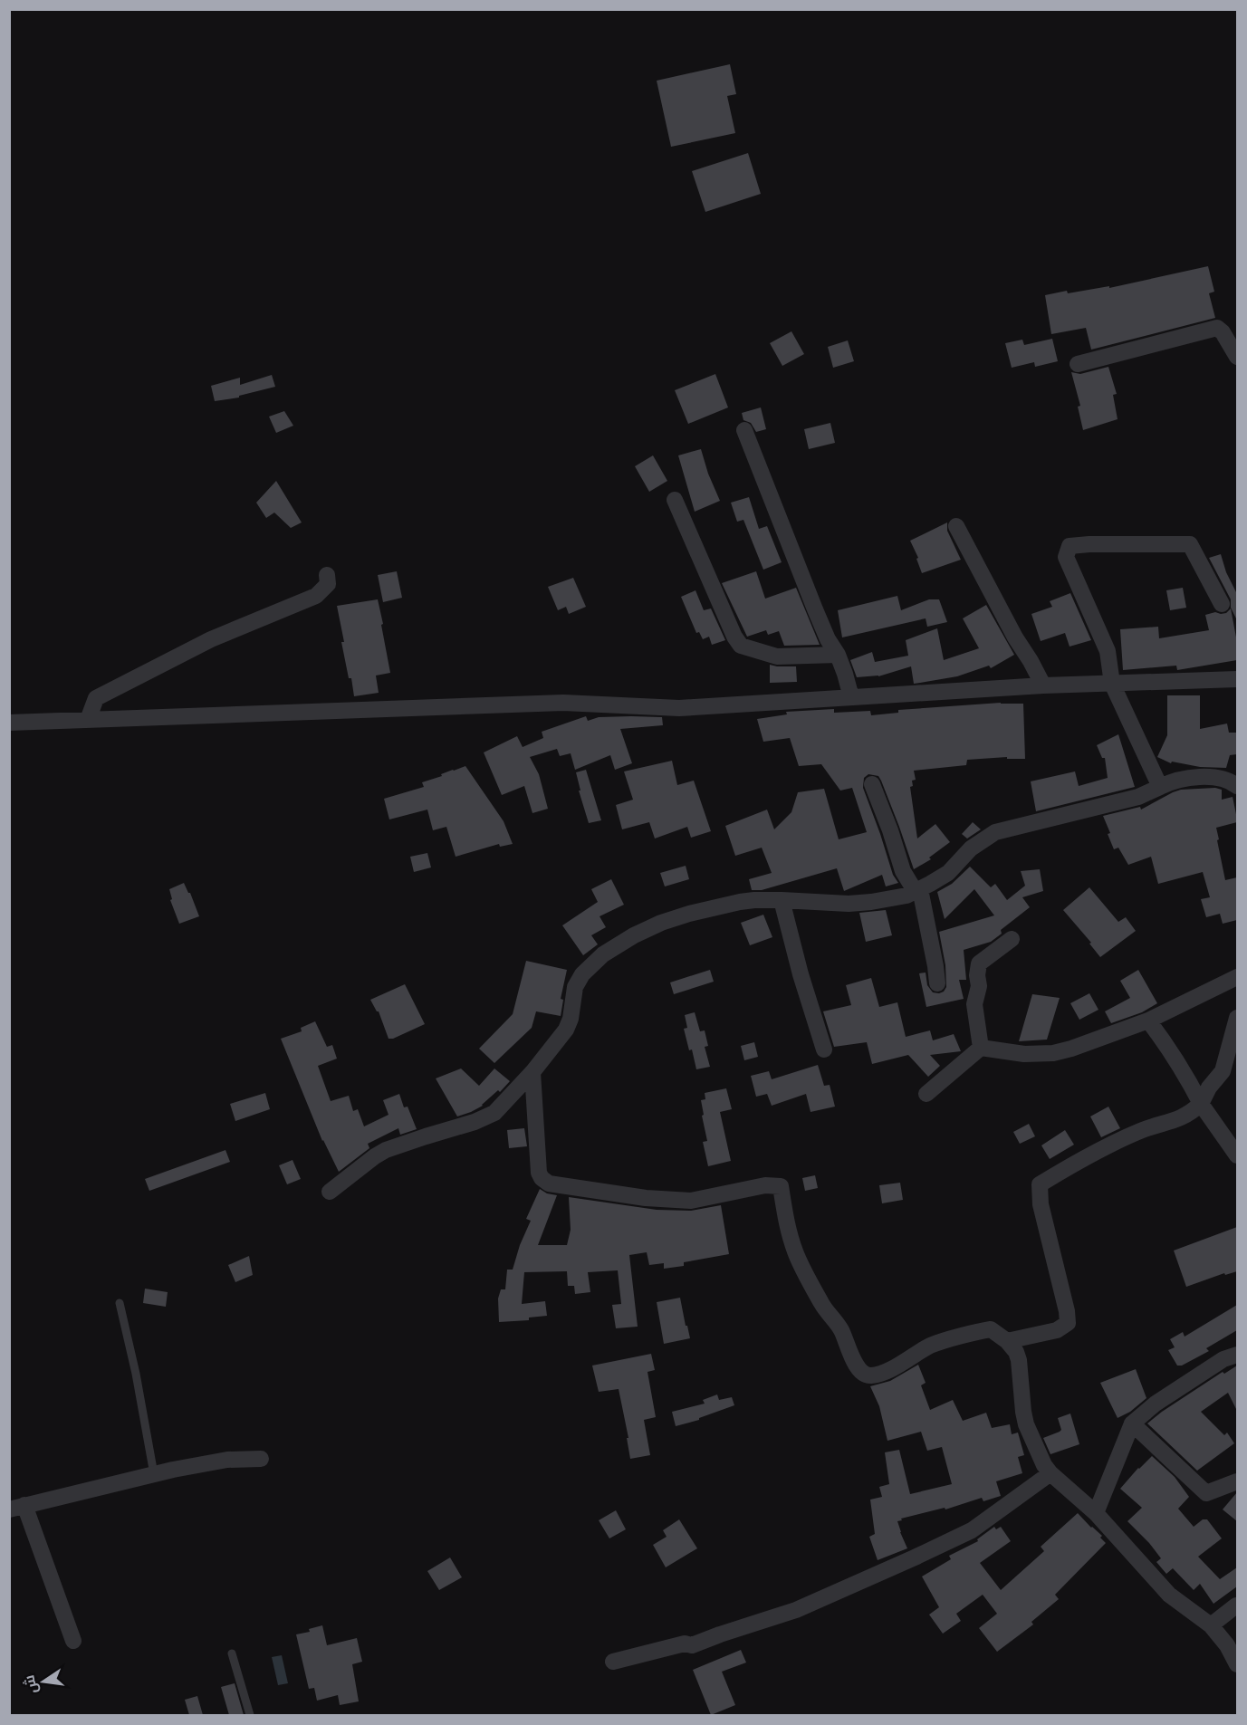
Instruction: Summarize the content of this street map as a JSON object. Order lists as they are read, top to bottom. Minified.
{"north":"left"}
